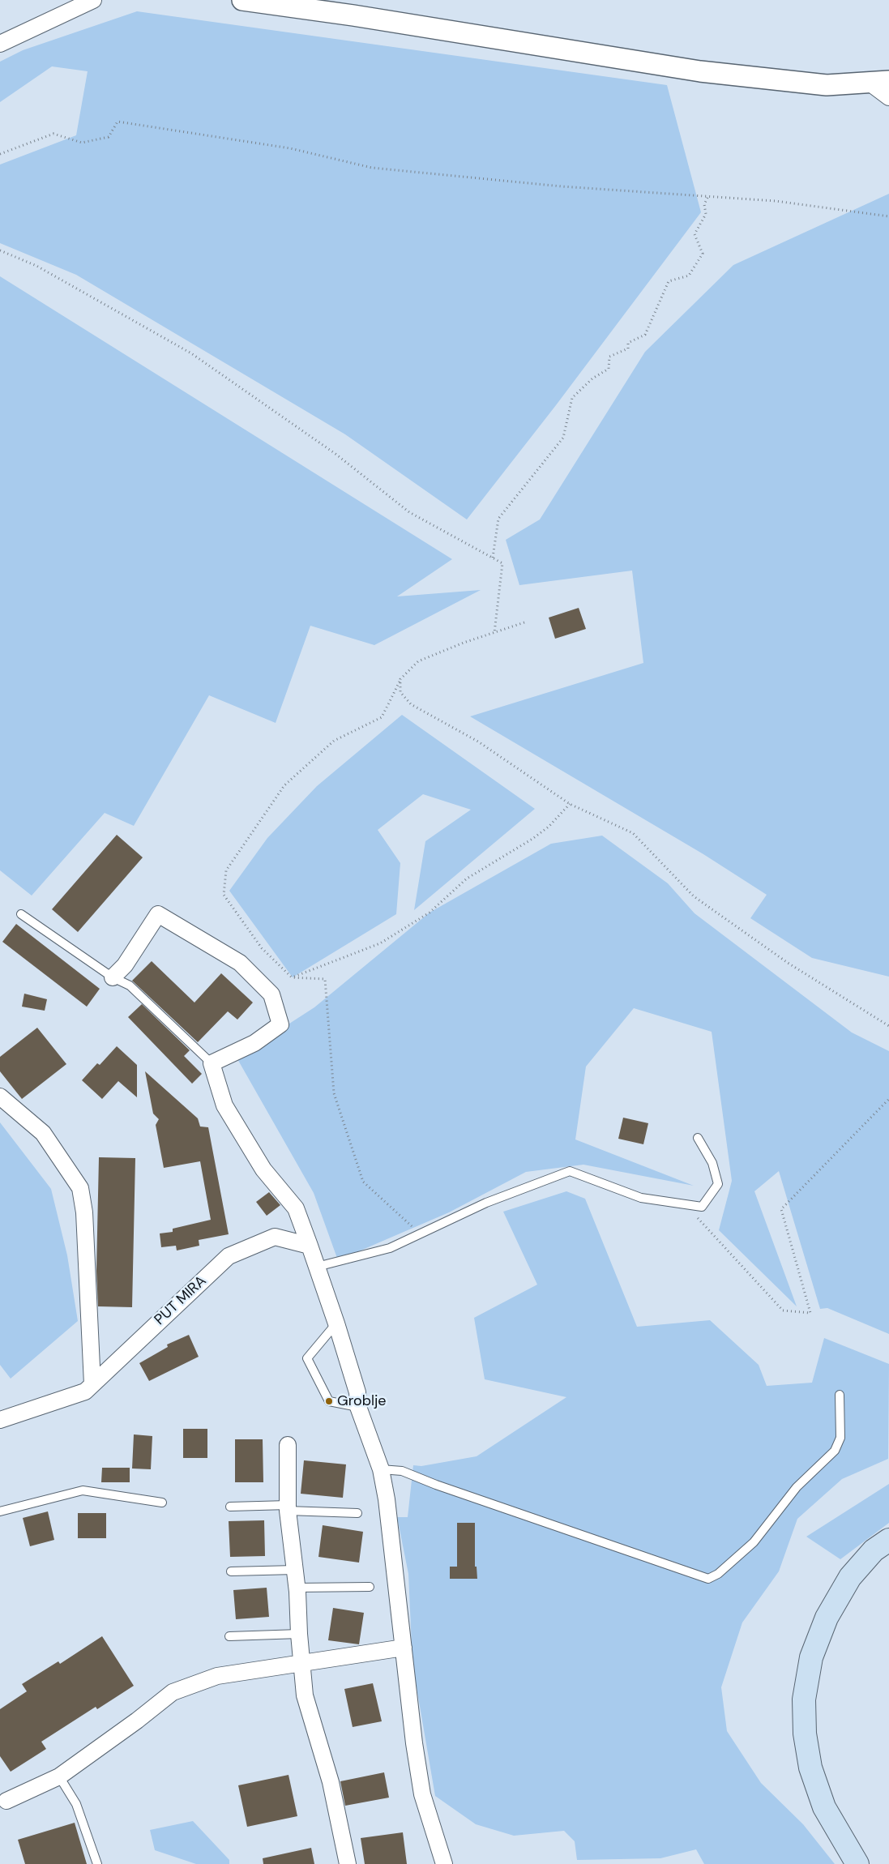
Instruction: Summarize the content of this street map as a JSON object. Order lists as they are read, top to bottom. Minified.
{"streets":{"street":["PUT MIRA"]},"places":["Groblje"]}
